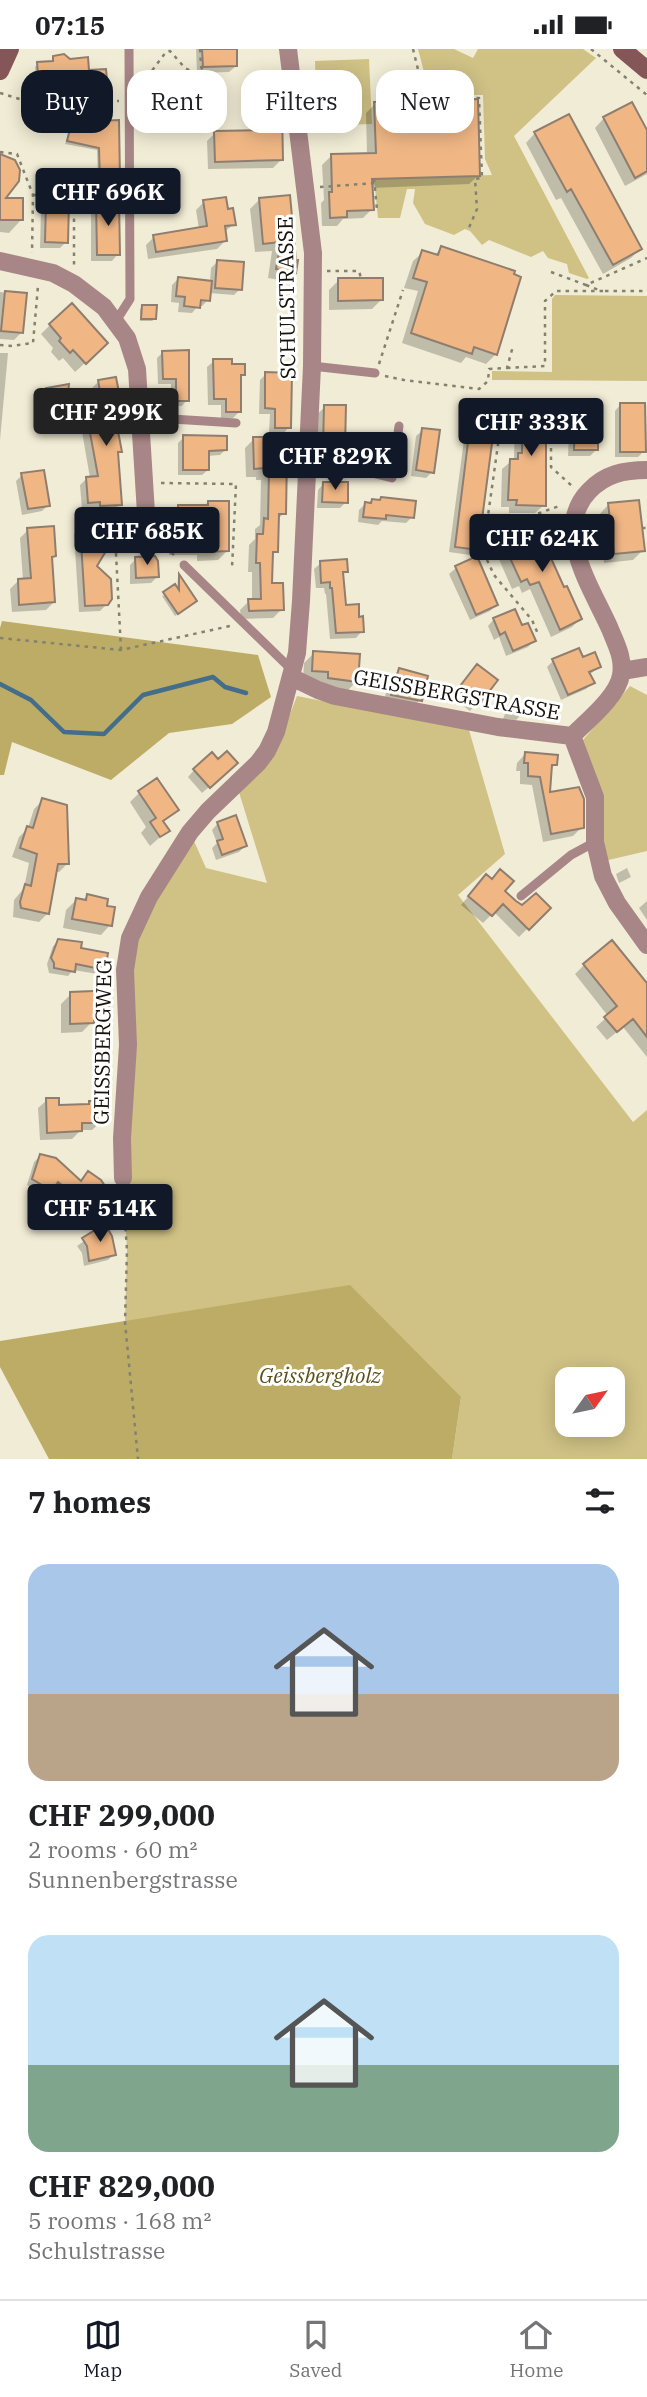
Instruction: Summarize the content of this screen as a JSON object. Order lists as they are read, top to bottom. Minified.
{"streets":{"street":["SCHULSTRASSE","GEISSBERGSTRASSE","GEISSBERGWEG"]},"crossings":[["SCHULSTRASSE","GEISSBERGSTRASSE"],["SCHULSTRASSE","GEISSBERGWEG"],["GEISSBERGSTRASSE","GEISSBERGWEG"]],"parks":["Geissbergholz"],"north":"top right","page":{"status":"07:15","chip":["Buy","Rent","Filters","New"],"price":["CHF 696K","CHF 299K","CHF 333K","CHF 829K","CHF 685K","CHF 624K","CHF 514K"],"heading":"7 homes","list":[{"name":"CHF 299,000","note":"2 rooms · 60 m² · Sunnenbergstrasse"},{"name":"CHF 829,000","note":"5 rooms · 168 m² · Schulstrasse"}],"tabs":["Map","Saved","Home"]}}
